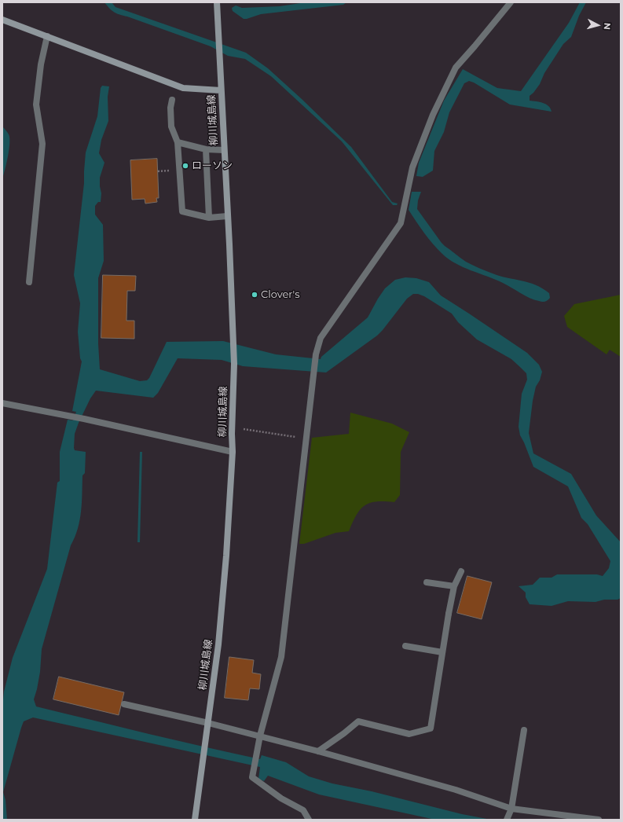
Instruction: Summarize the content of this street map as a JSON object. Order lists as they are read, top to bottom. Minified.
{"streets":{"main road":["柳川城島線"]},"places":["ローソン","Clover's"],"north":"right"}
